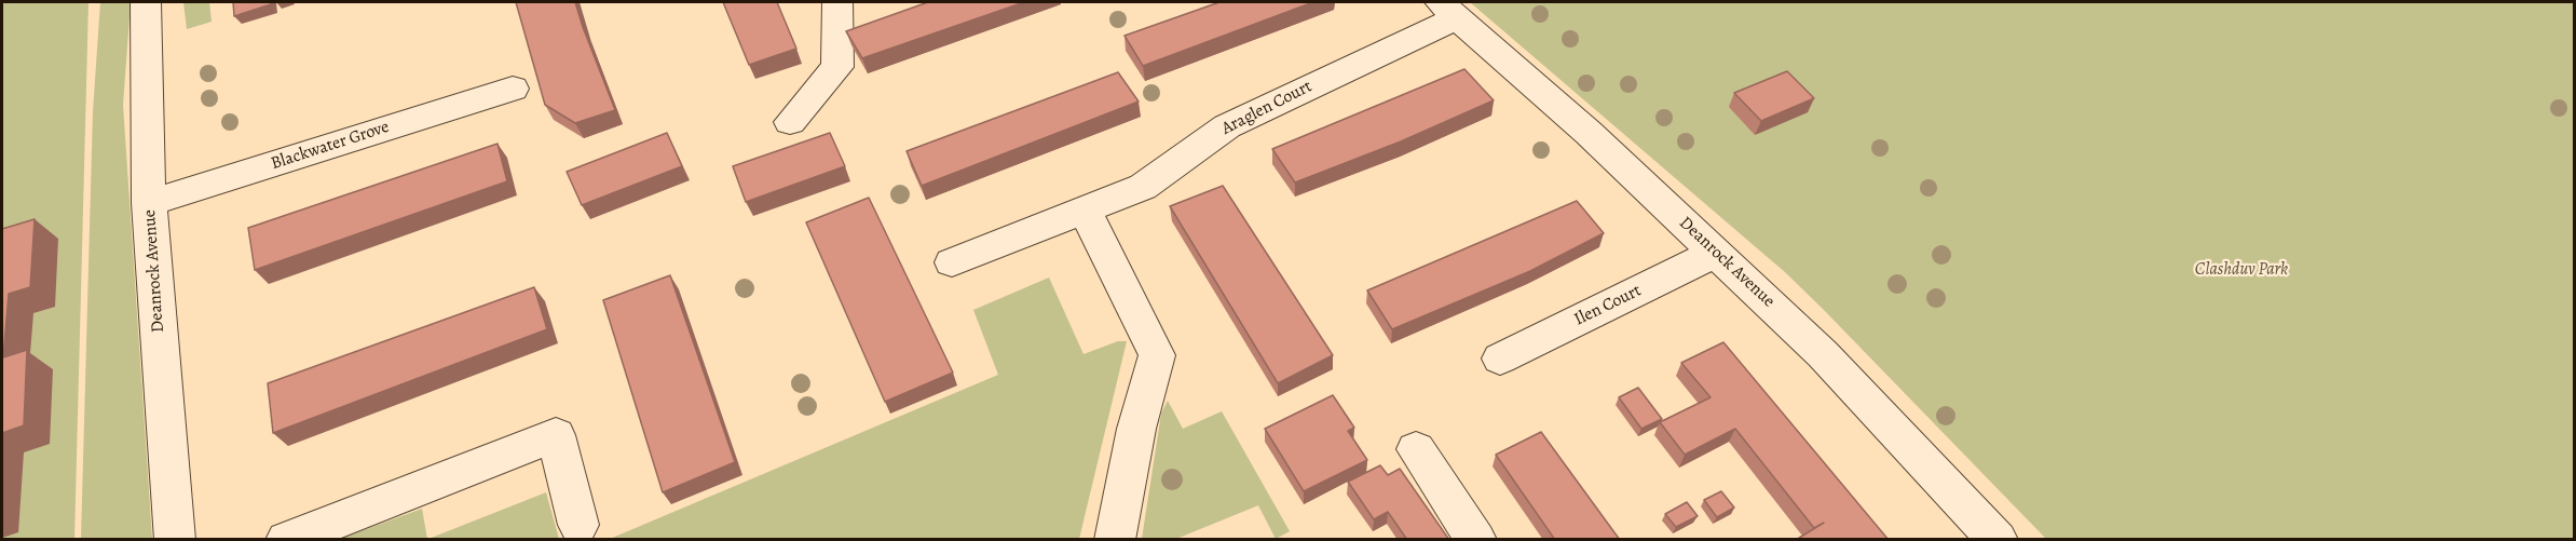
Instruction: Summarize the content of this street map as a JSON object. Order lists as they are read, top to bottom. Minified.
{"streets":{"street":["Araglen Court","Blackwater Grove","Deanrock Avenue","Ilen Court"]},"crossings":[["Araglen Court","Deanrock Avenue"],["Blackwater Grove","Deanrock Avenue"],["Deanrock Avenue","Ilen Court"]],"parks":["Clashduv Park"]}
